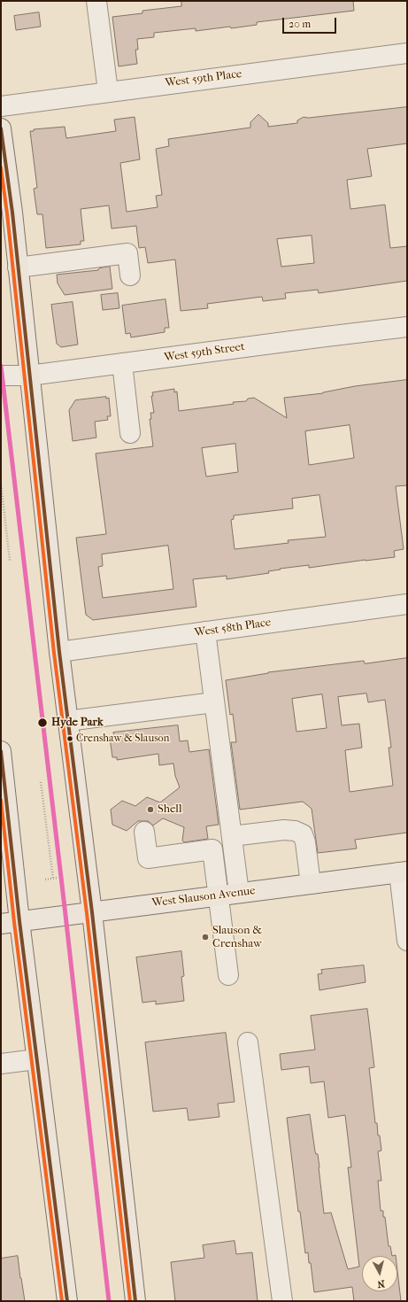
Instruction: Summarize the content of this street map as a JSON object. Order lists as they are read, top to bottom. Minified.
{"streets":{"main road":["West Slauson Avenue"],"street":["West 59th Place","West 59th Street","West 58th Place"]},"places":["Hyde Park","Crenshaw & Slauson","Shell","Slauson & Crenshaw"],"scale_bar":"20 m","north":"bottom"}
